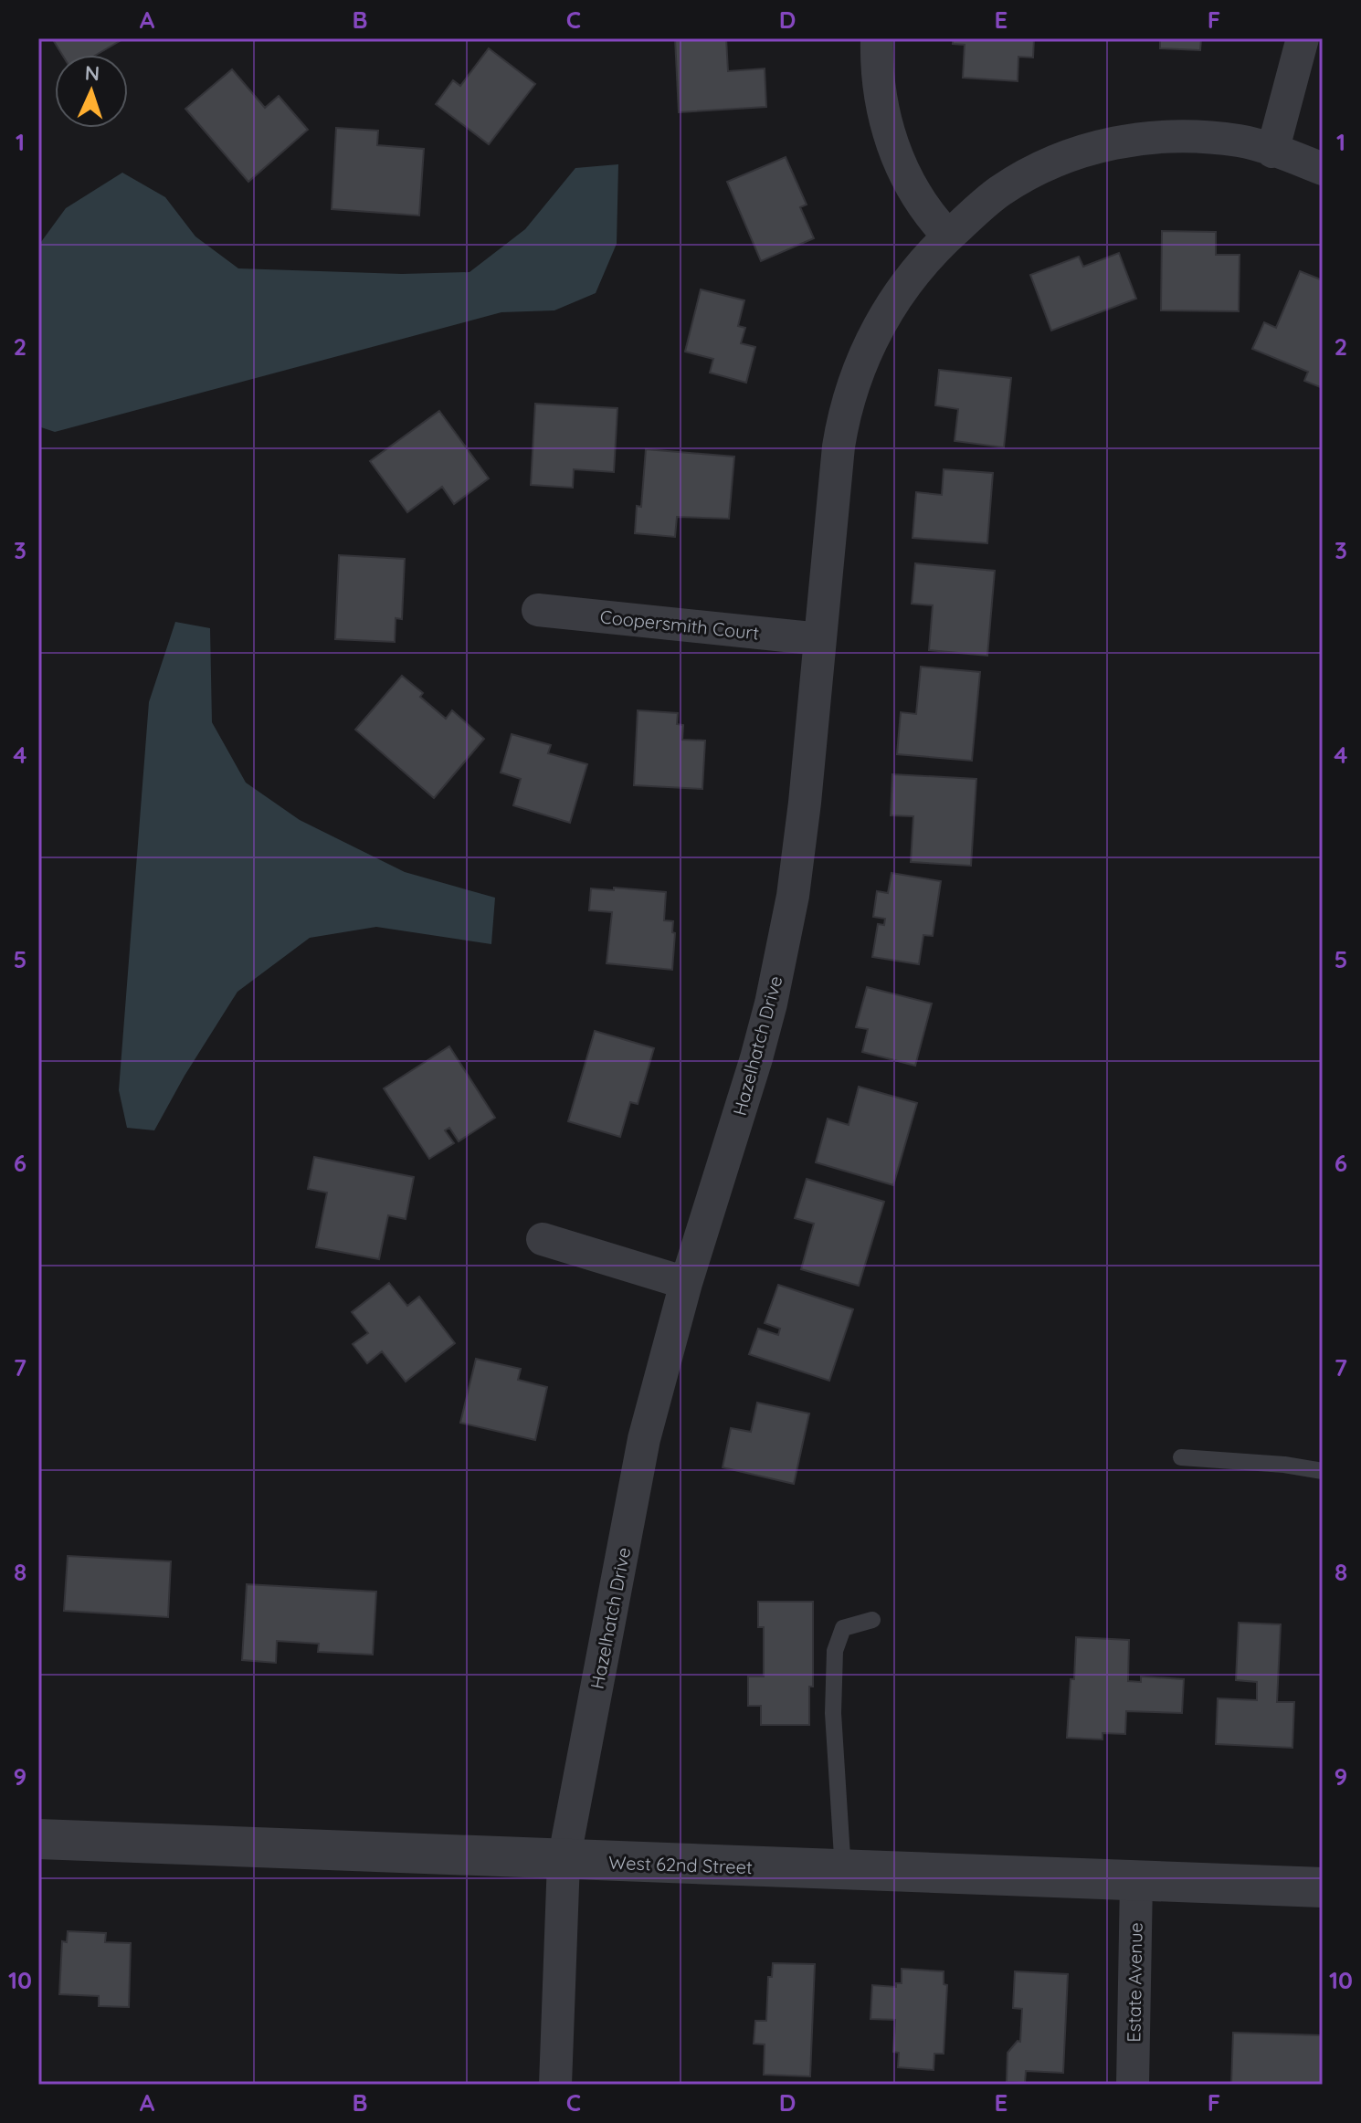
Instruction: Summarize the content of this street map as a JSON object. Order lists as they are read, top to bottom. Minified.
{"streets":{"street":["Coopersmith Court","Hazelhatch Drive","West 62nd Street","Estate Avenue"]},"crossings":[["Coopersmith Court","Hazelhatch Drive"],["Hazelhatch Drive","West 62nd Street"],["West 62nd Street","Estate Avenue"]],"north":"top","grid":{"columns":["A","B","C","D","E","F"],"rows":["1","2","3","4","5","6","7","8","9","10"]}}
